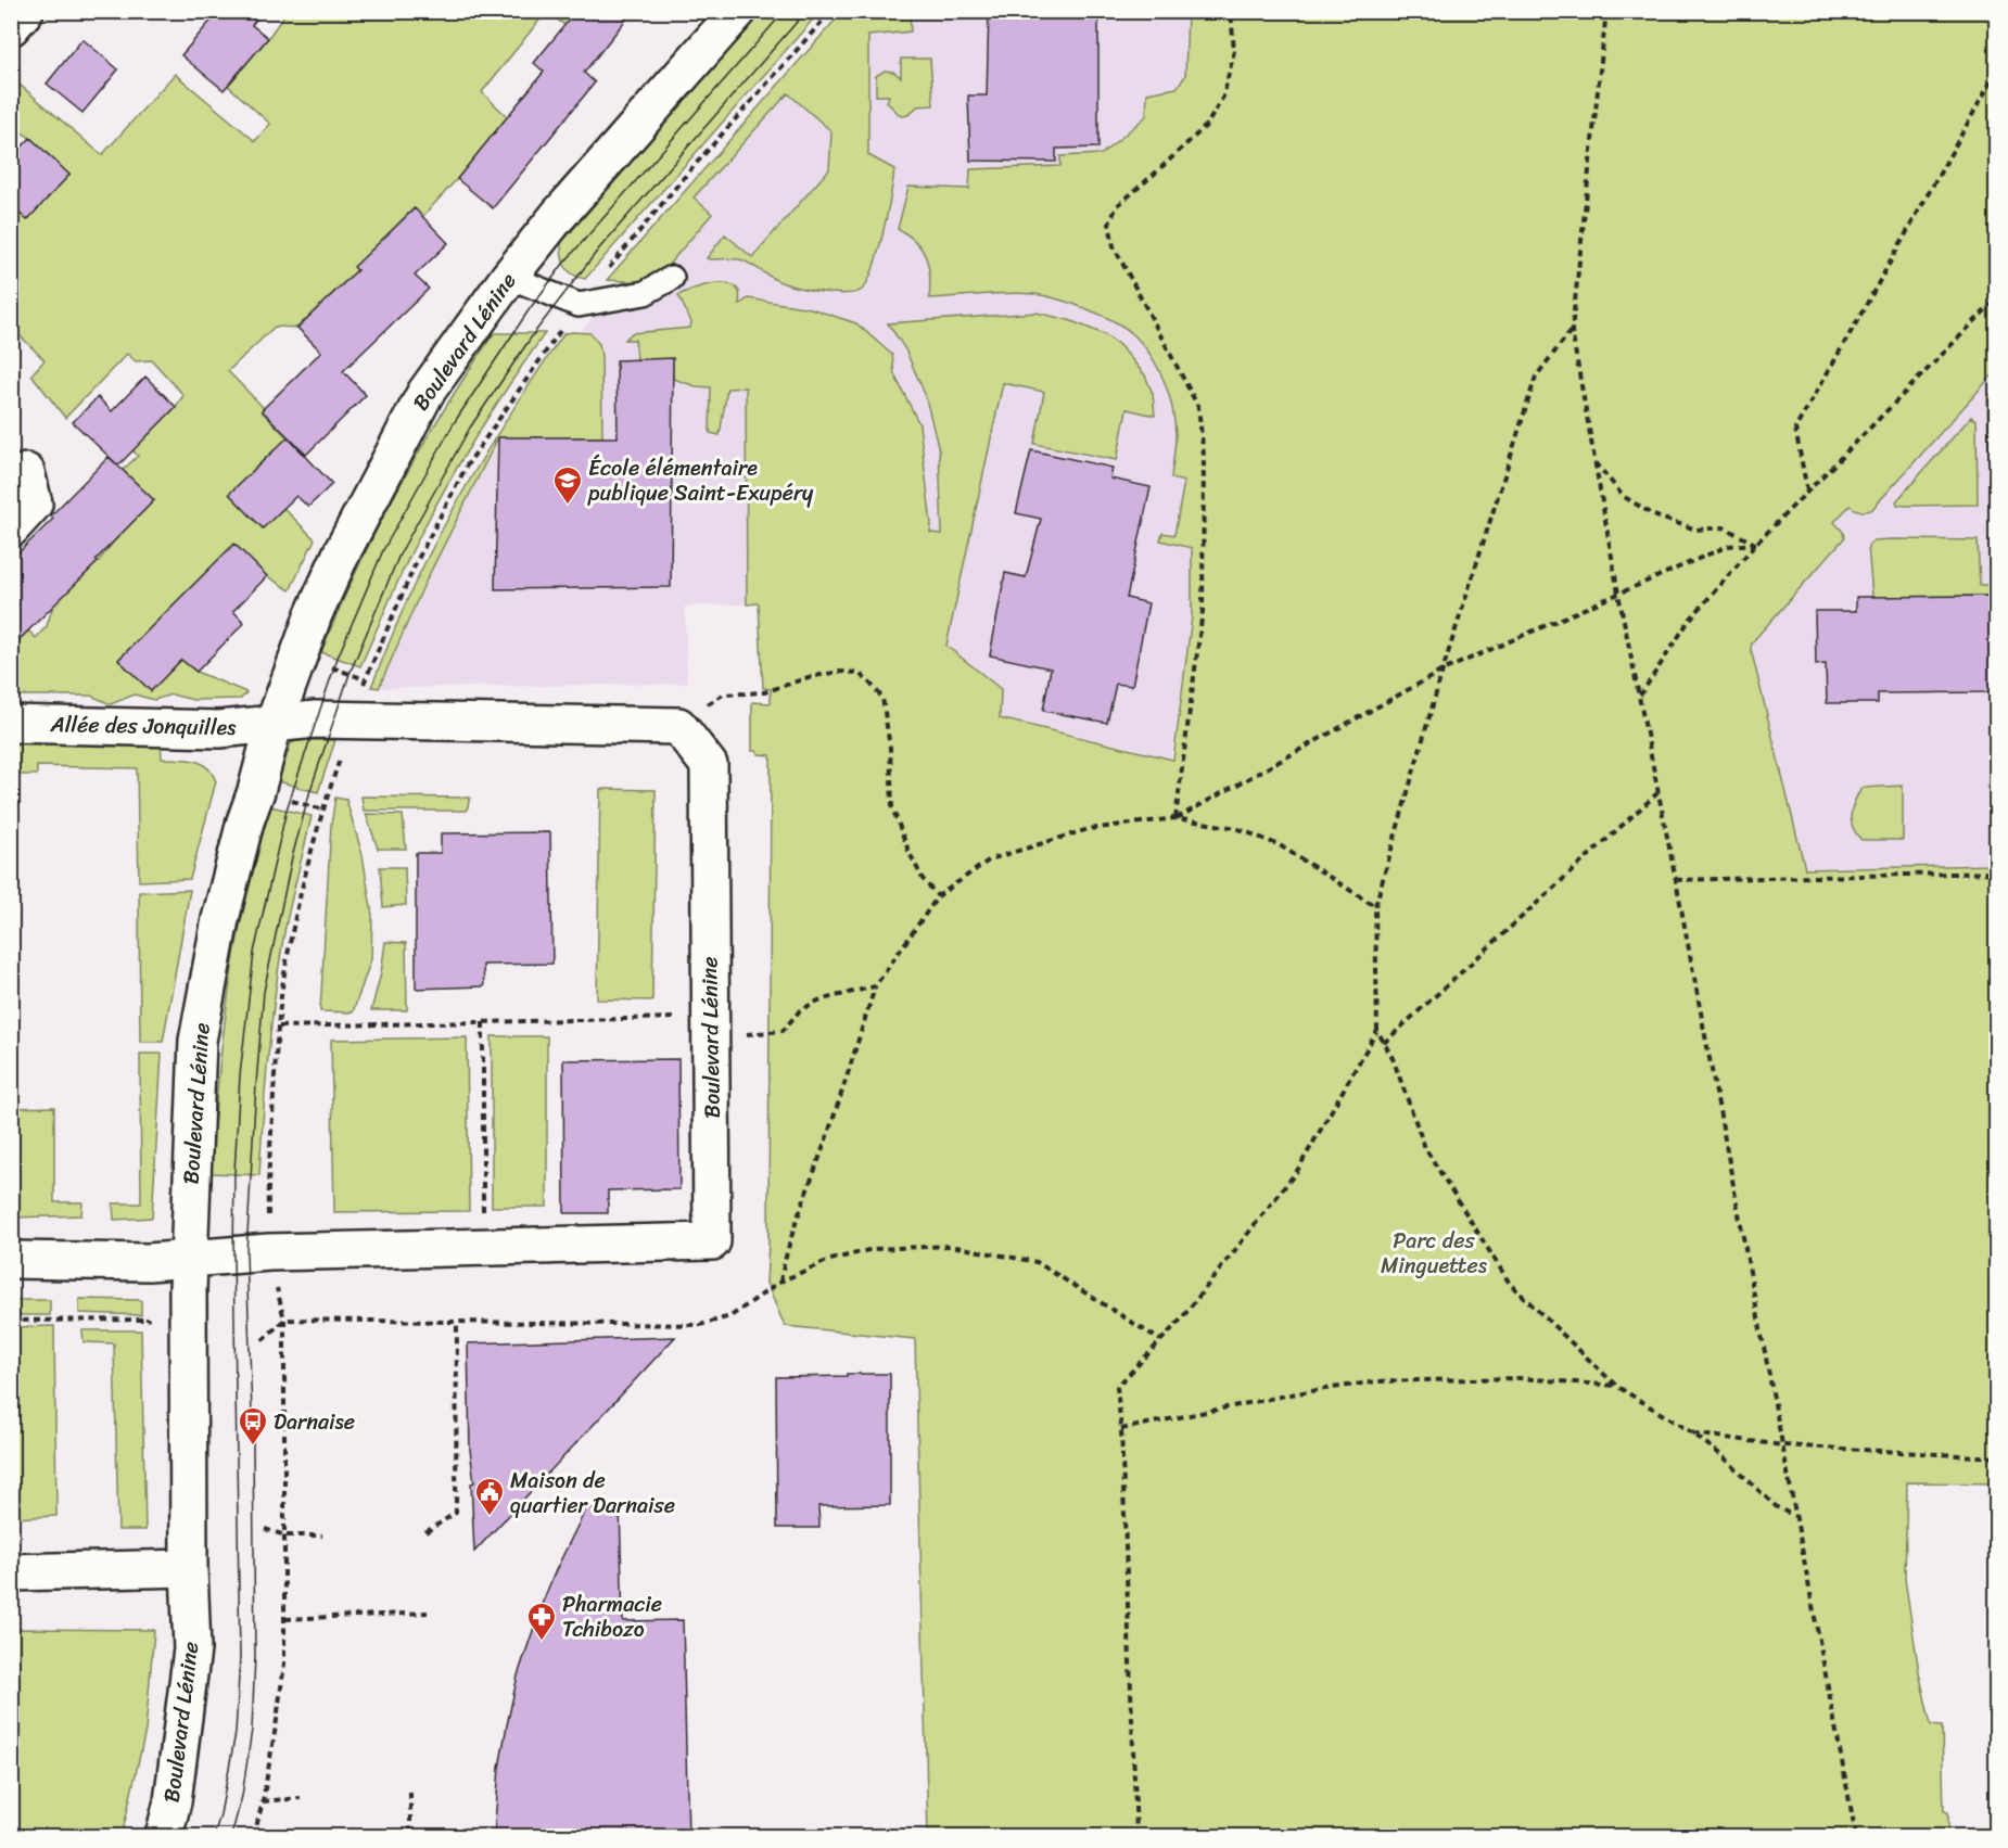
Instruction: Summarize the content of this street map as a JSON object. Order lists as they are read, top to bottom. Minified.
{"streets":{"street":["Boulevard Lénine","Allée des Jonquilles"]},"crossings":[["Boulevard Lénine","Allée des Jonquilles"]],"parks":["Parc des Minguettes"],"places":{"school or university":["École élémentaire publique Saint-Exupéry"],"bus stop":["Darnaise"],"public building":["Maison de quartier Darnaise"],"pharmacy":["Pharmacie Tchibozo"]}}
